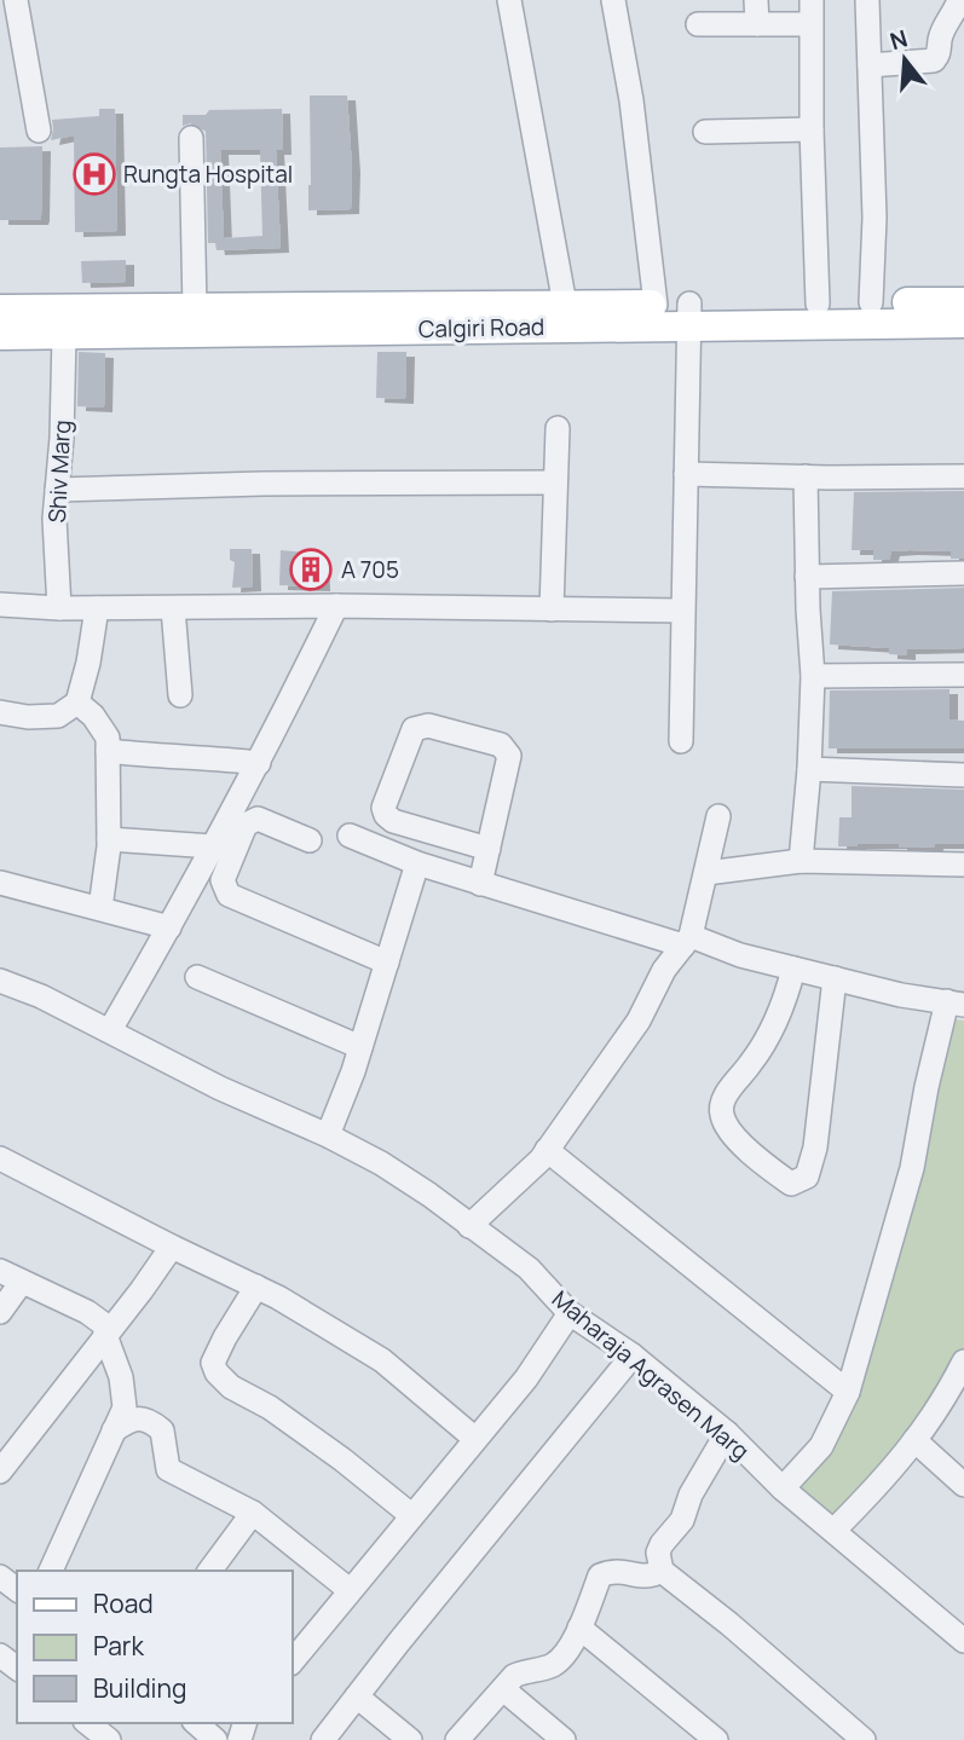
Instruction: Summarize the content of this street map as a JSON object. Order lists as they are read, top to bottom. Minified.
{"streets":{"main road":["Calgiri Road"],"street":["Shiv Marg","Maharaja Agrasen Marg"]},"crossings":[["Calgiri Road","Shiv Marg"]],"places":{"hospital":["Rungta Hospital"],"building":["A 705"]},"legend":["Road","Park","Building"],"north":"top"}
